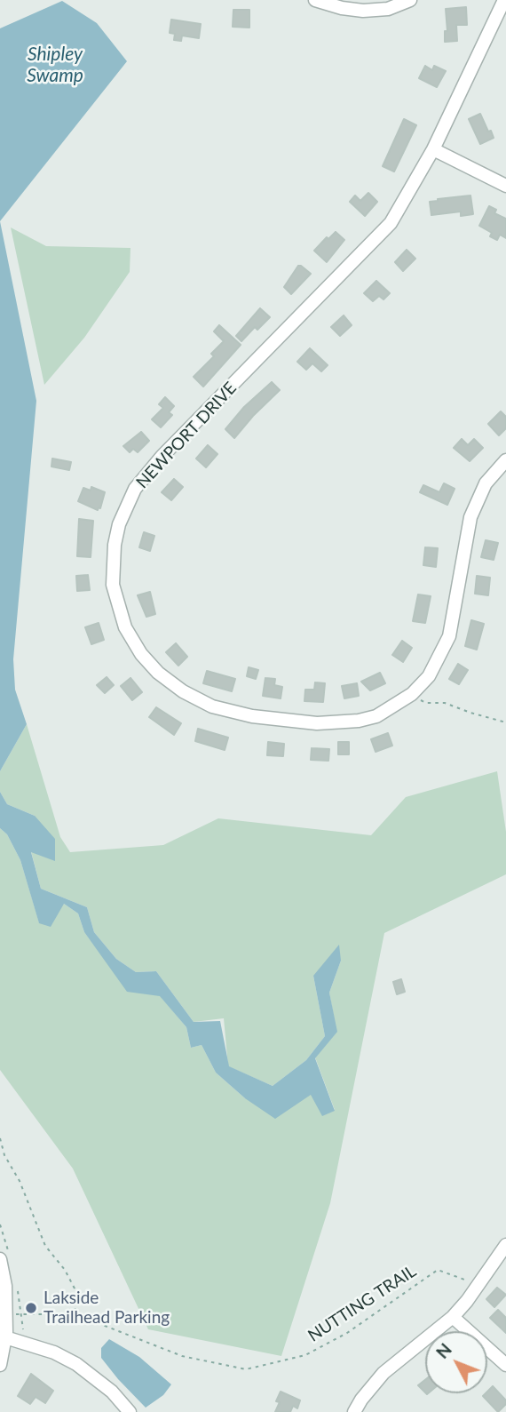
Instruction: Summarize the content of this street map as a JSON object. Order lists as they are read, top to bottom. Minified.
{"streets":{"street":["NEWPORT DRIVE"],"path":["NUTTING TRAIL"]},"water":["Shipley Swamp"],"places":["Lakside Trailhead Parking"],"north":"top left"}
